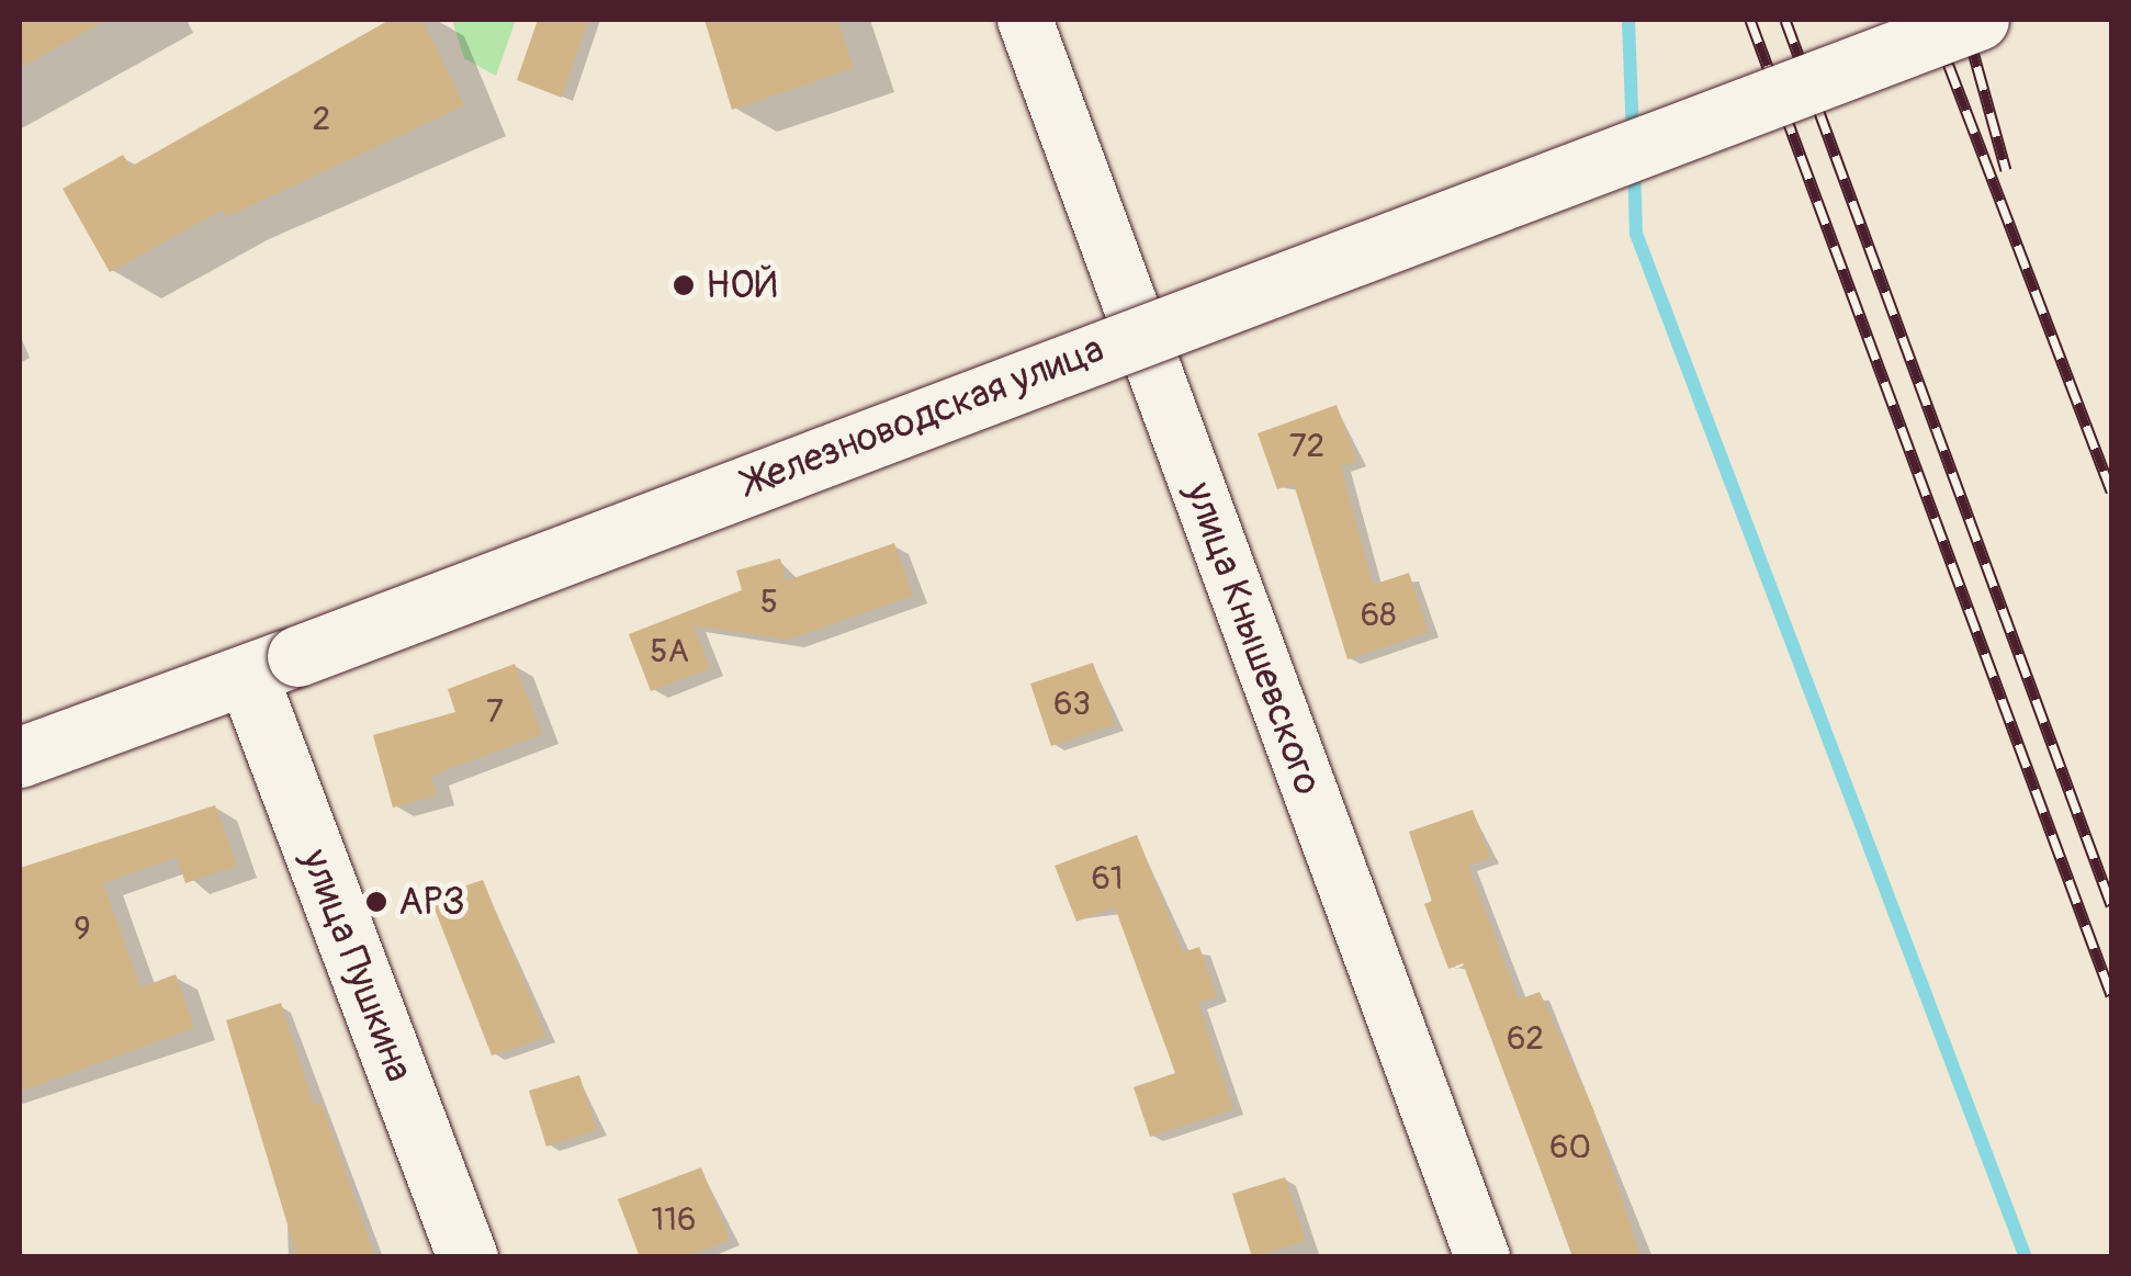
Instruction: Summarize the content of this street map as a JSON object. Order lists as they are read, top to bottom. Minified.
{"streets":{"main road":["Железноводская улица","улица Пушкина"],"street":["улица Кнышевского"]},"crossings":[["Железноводская улица","улица Пушкина"]],"places":["НОЙ","АРЗ"],"house_numbers":["2","72","5","68","5А","63","7","61","9","62","60","116"]}
